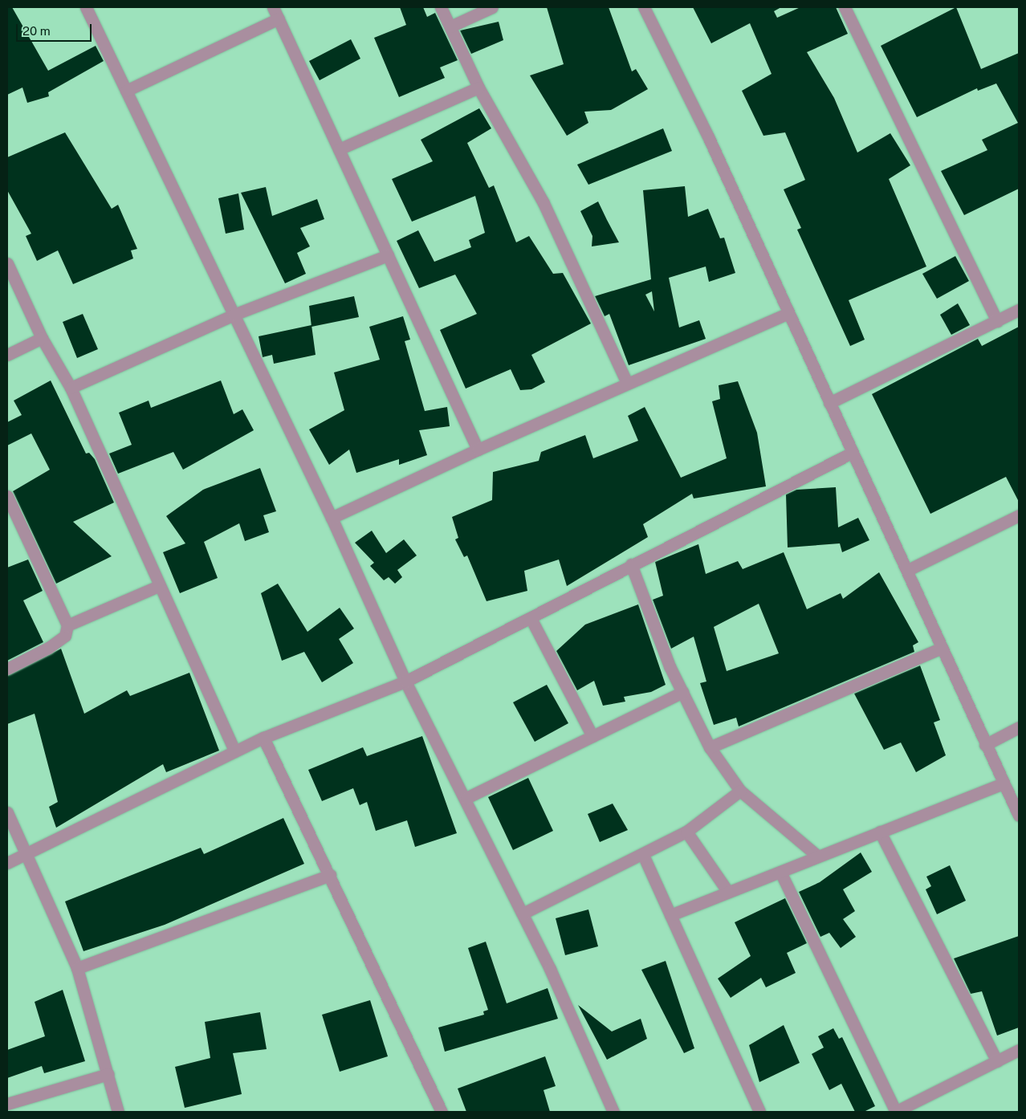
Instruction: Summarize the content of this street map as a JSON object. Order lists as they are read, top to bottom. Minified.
{"scale_bar":"20 m"}
